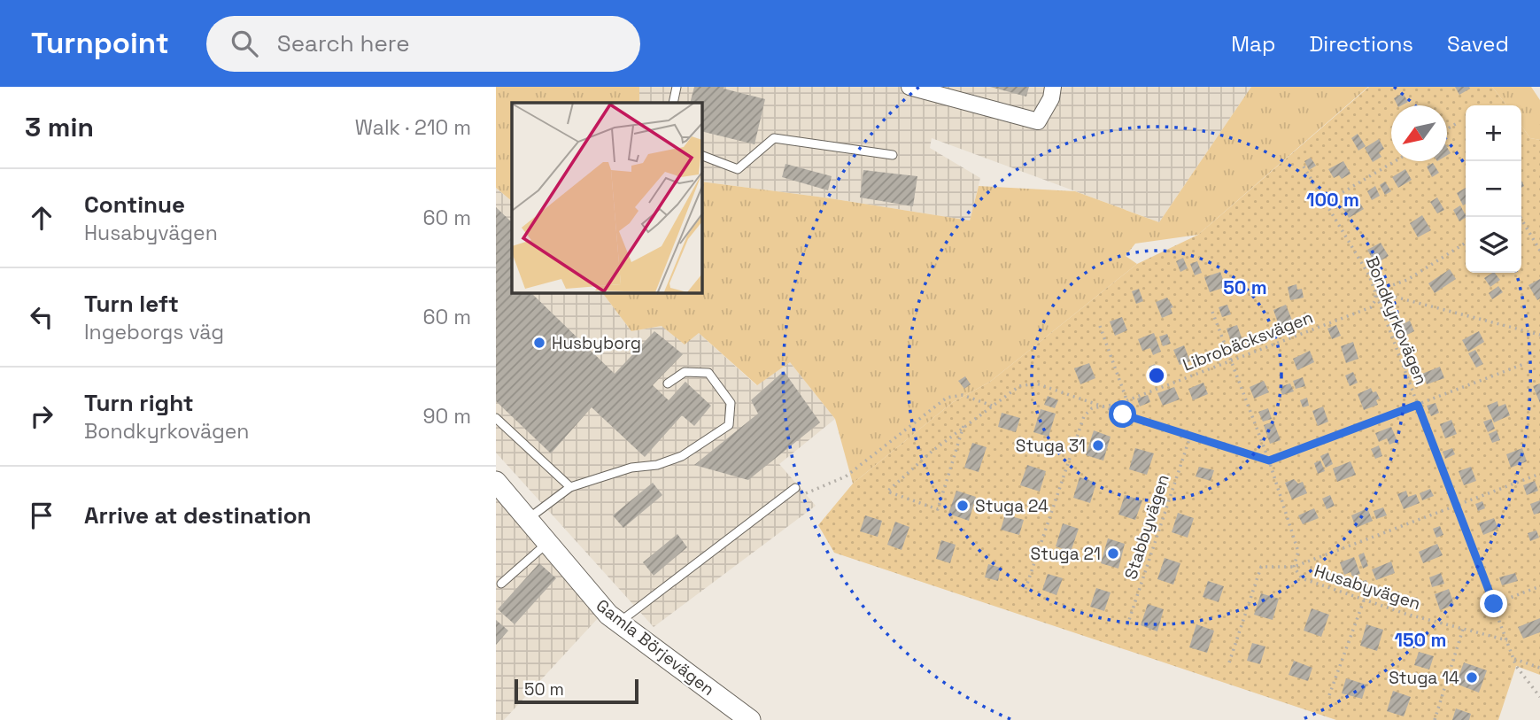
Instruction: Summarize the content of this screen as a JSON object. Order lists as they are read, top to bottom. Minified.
{"streets":{"street":["Gamla Börjevägen"],"path":["Bondkyrkovägen","Librobäcksvägen","Stabbyvägen","Husabyvägen"]},"crossings":[["Bondkyrkovägen","Librobäcksvägen"],["Bondkyrkovägen","Husabyvägen"],["Librobäcksvägen","Husabyvägen"]],"places":["Husbyborg","Stuga 31","Stuga 24","Stuga 21","Stuga 14"],"scale_bar":"50 m","north":"bottom left","page":{"header":"Turnpoint","search":"Search here","nav":["Map","Directions","Saved"],"heading":["3 min","Walk · 210 m"],"map_buttons":["+","−"],"list":[["Continue","Husabyvägen","60 m"],["Turn left","Ingeborgs väg","60 m"],["Turn right","Bondkyrkovägen","90 m"],"Arrive at destination"],"scale":"50 m"},"rings":["100 m","50 m","150 m"]}
